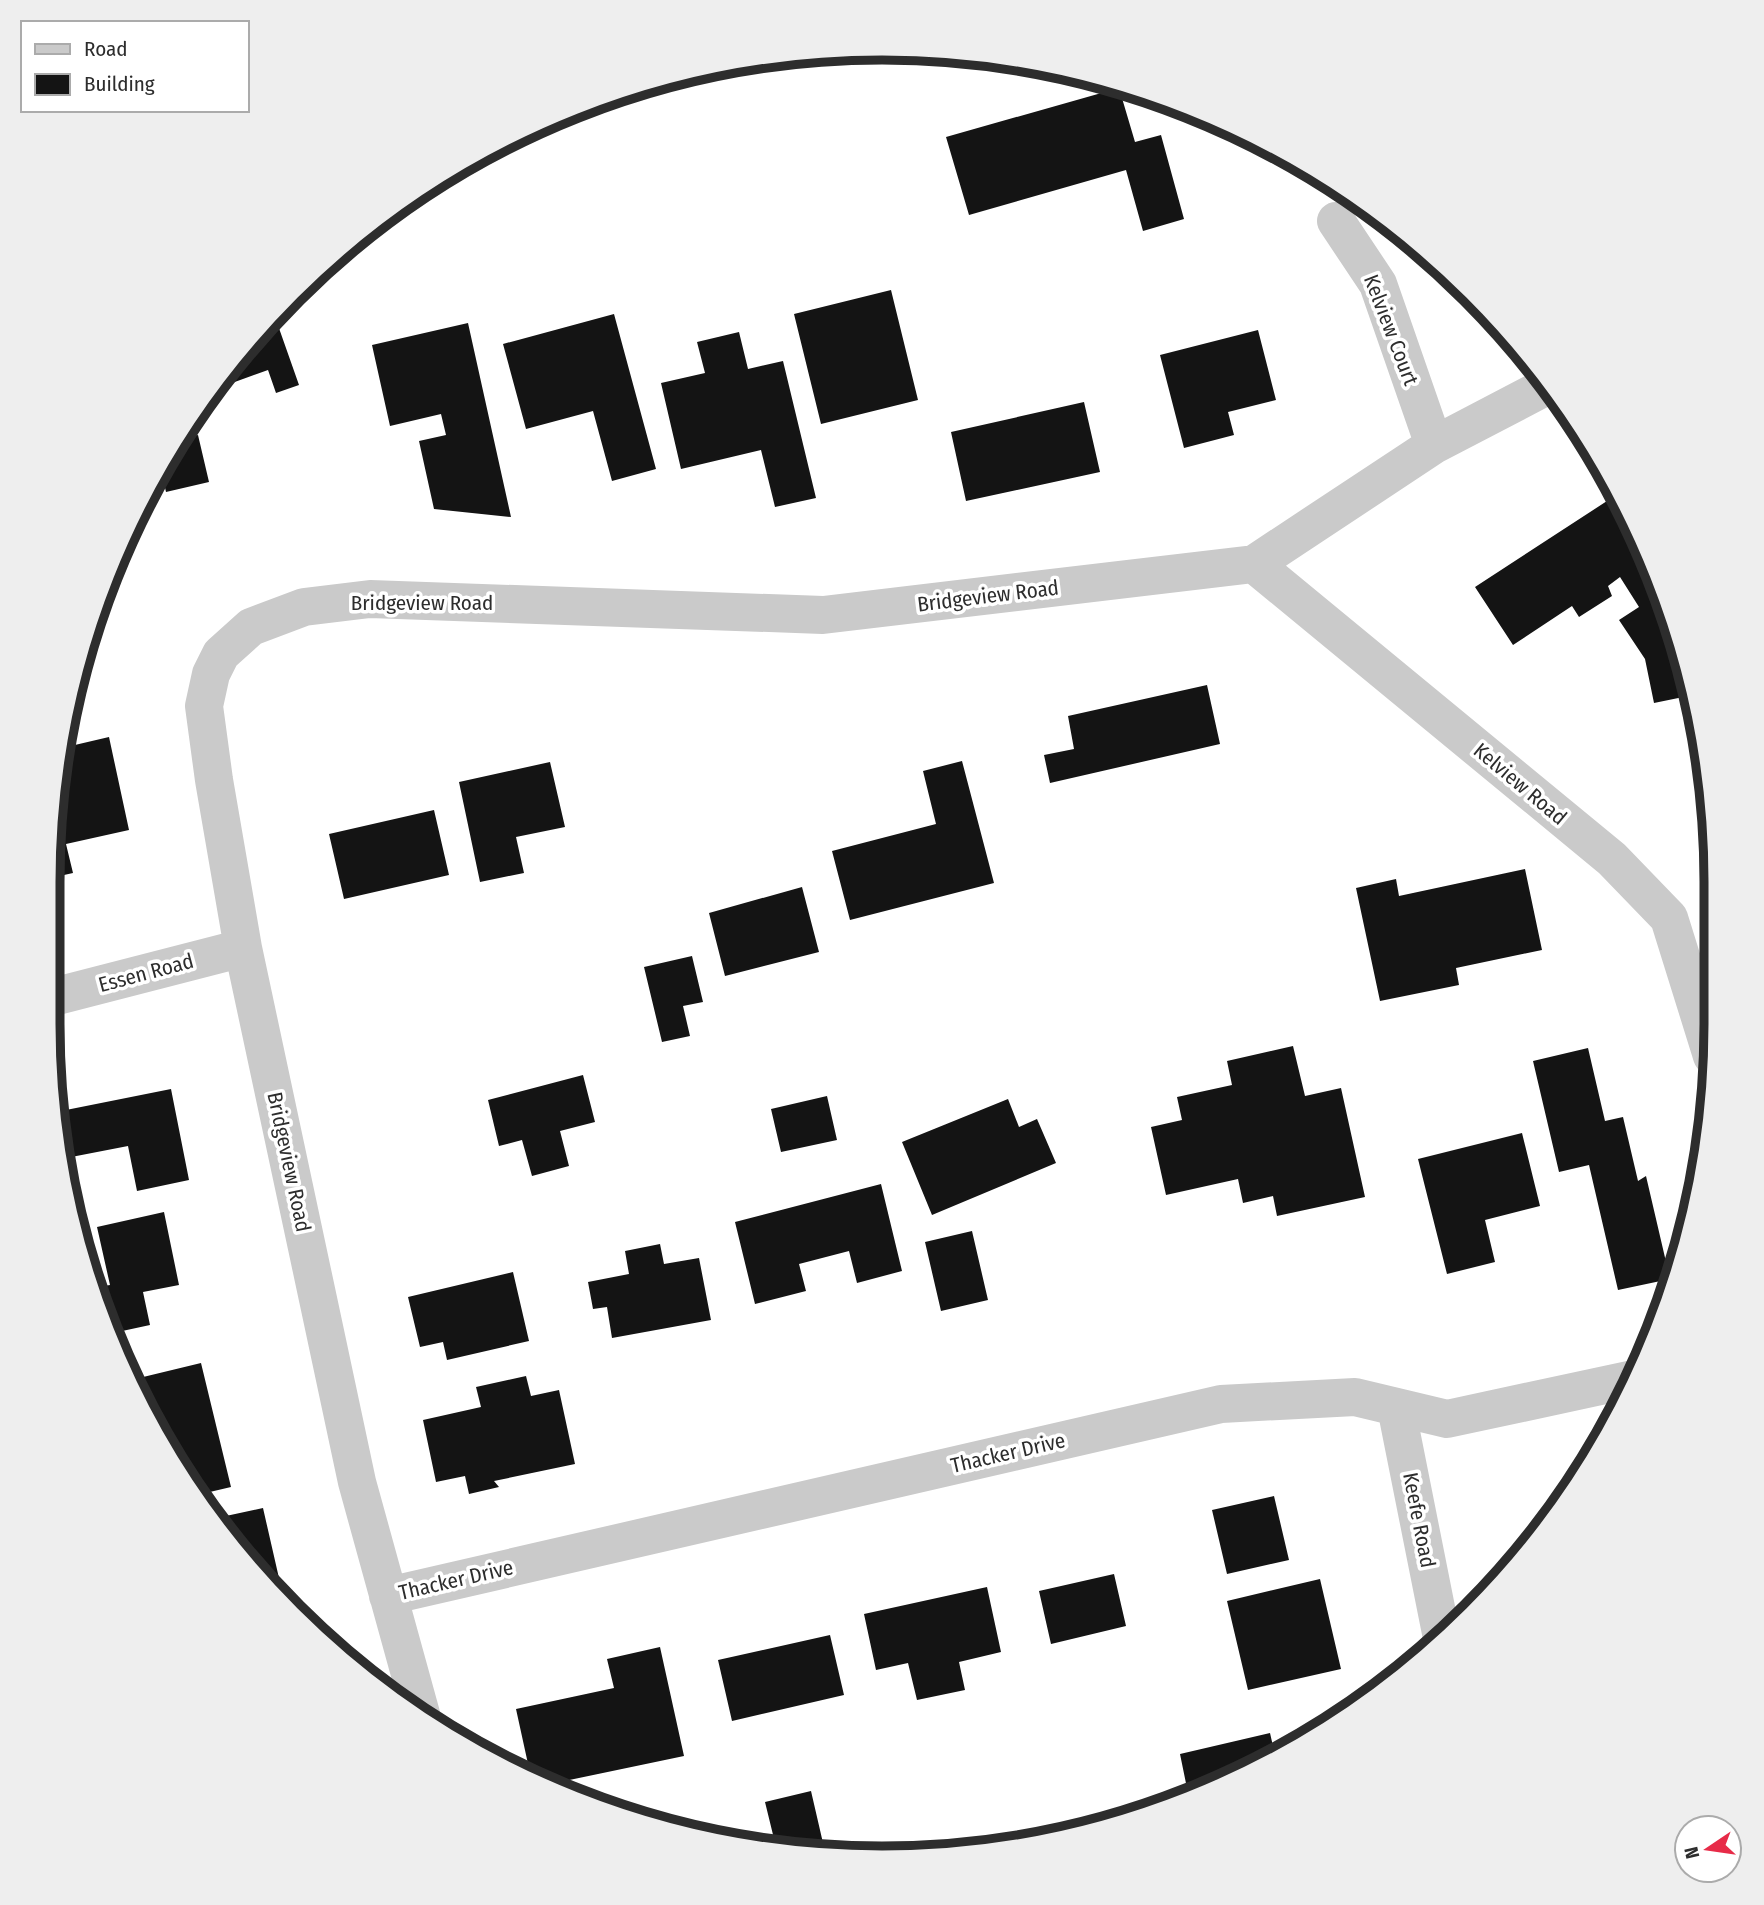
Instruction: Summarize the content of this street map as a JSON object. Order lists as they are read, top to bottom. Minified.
{"streets":{"street":["Kelview Court","Bridgeview Road","Kelview Road","Essen Road","Thacker Drive","Keefe Road"]},"crossings":[["Kelview Court","Bridgeview Road"],["Bridgeview Road","Kelview Road"],["Bridgeview Road","Essen Road"],["Bridgeview Road","Thacker Drive"],["Thacker Drive","Keefe Road"]],"legend":["Road","Building"],"north":"left"}
